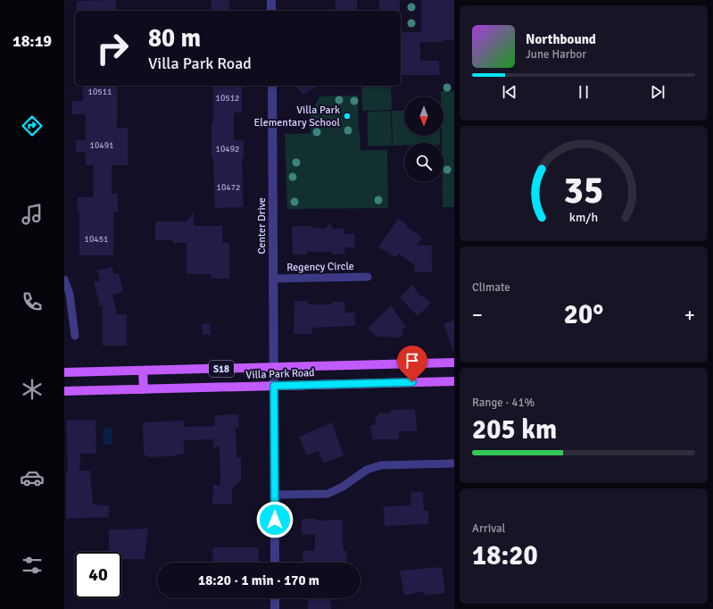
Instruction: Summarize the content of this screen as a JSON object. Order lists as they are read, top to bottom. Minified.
{"streets":{"main road":["S18","Villa Park Road"],"street":["Center Drive","Regency Circle"]},"crossings":[["Center Drive","Regency Circle"],["Center Drive","Villa Park Road"]],"places":["Villa Park Elementary School"],"house_numbers":["10511","10512","10491","10492","10472","10451"],"north":"bottom","page":{"tabs":"18:19","turn":["80 m","Villa Park Road"],"song":["Northbound","June Harbor"],"tile":["Climate",["Range · 41%","205 km"],["Arrival","18:20"]],"heat":["−","20°","+"],"limit":"40","trip":"18:20 · 1 min · 170 m","gauge":["35","km/h"]}}
